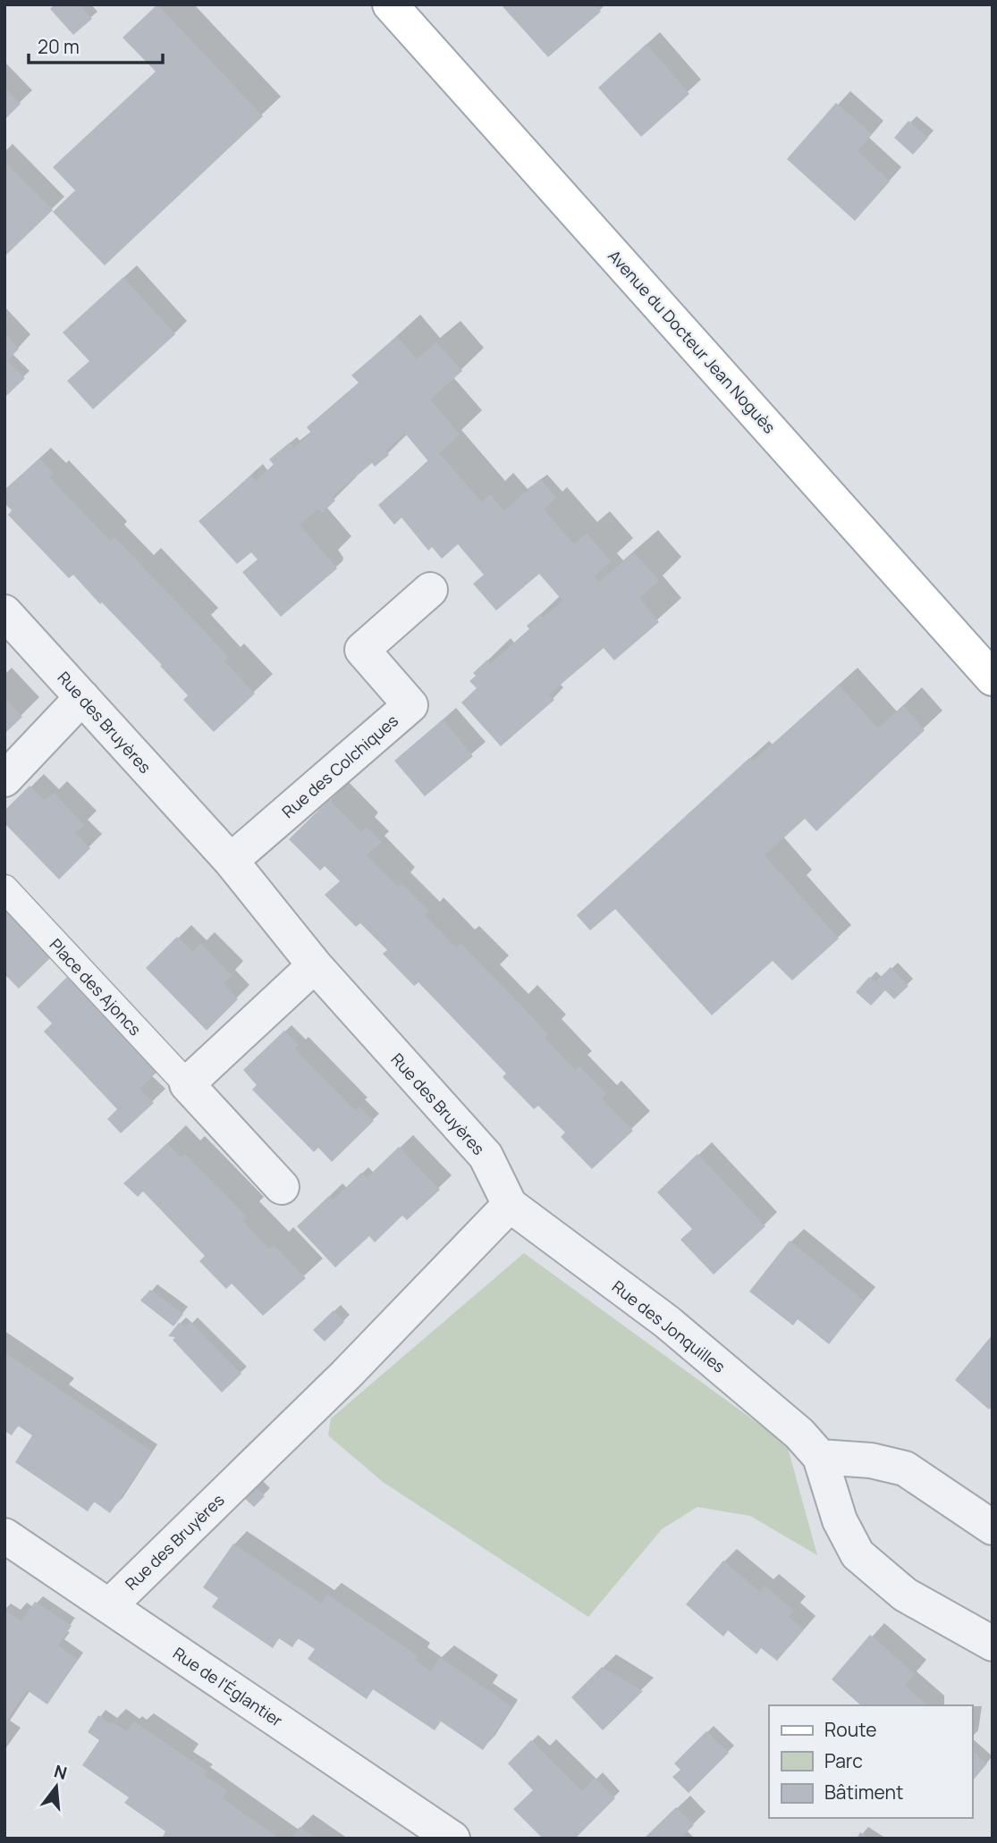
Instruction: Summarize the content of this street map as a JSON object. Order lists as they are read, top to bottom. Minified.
{"streets":{"main road":["Avenue du Docteur Jean Noguès"],"street":["Rue des Bruyères","Rue des Colchiques","Rue des Jonquilles","Rue de l'Églantier"],"lane":["Place des Ajoncs"]},"crossings":[["Rue des Bruyères","Rue des Colchiques"],["Rue des Bruyères","Rue des Jonquilles"],["Rue des Bruyères","Rue de l'Églantier"]],"legend":["Route","Parc","Bâtiment"],"scale_bar":"20 m","north":"top"}
